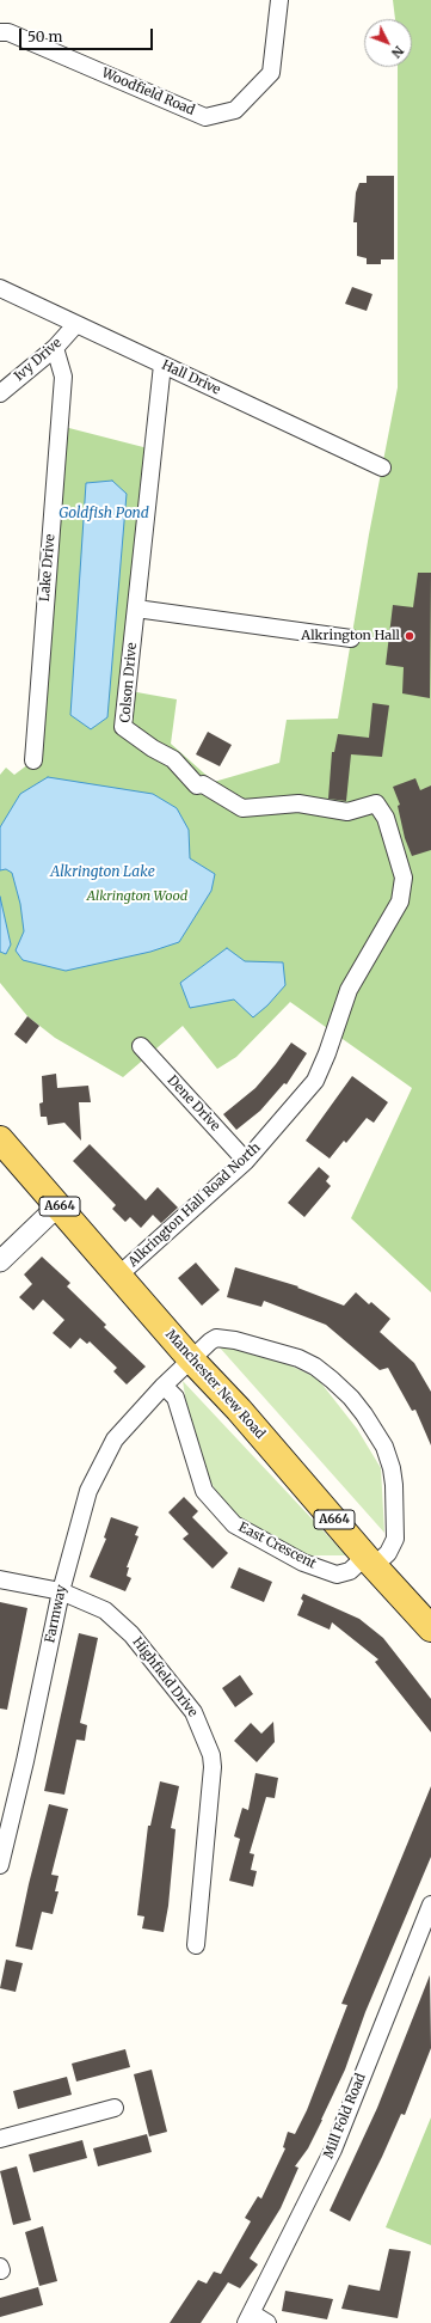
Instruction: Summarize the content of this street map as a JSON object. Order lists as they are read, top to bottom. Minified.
{"streets":{"main road":["A664","Manchester New Road"],"street":["Woodfield Road","Ivy Drive","Hall Drive","Lake Drive","Colson Drive","Dene Drive","Alkrington Hall Road North","East Crescent","Farmway","Highfield Drive","Mill Fold Road"]},"crossings":[["Ivy Drive","Hall Drive"],["Ivy Drive","Lake Drive"],["Hall Drive","Colson Drive"],["Colson Drive","Alkrington Hall Road North"],["Dene Drive","Alkrington Hall Road North"],["Alkrington Hall Road North","Manchester New Road"],["Manchester New Road","East Crescent"],["East Crescent","Farmway"],["Farmway","Highfield Drive"]],"water":["Goldfish Pond","Alkrington Lake"],"parks":["Alkrington Wood"],"places":["Alkrington Hall"],"scale_bar":"50 m","north":"bottom right"}
